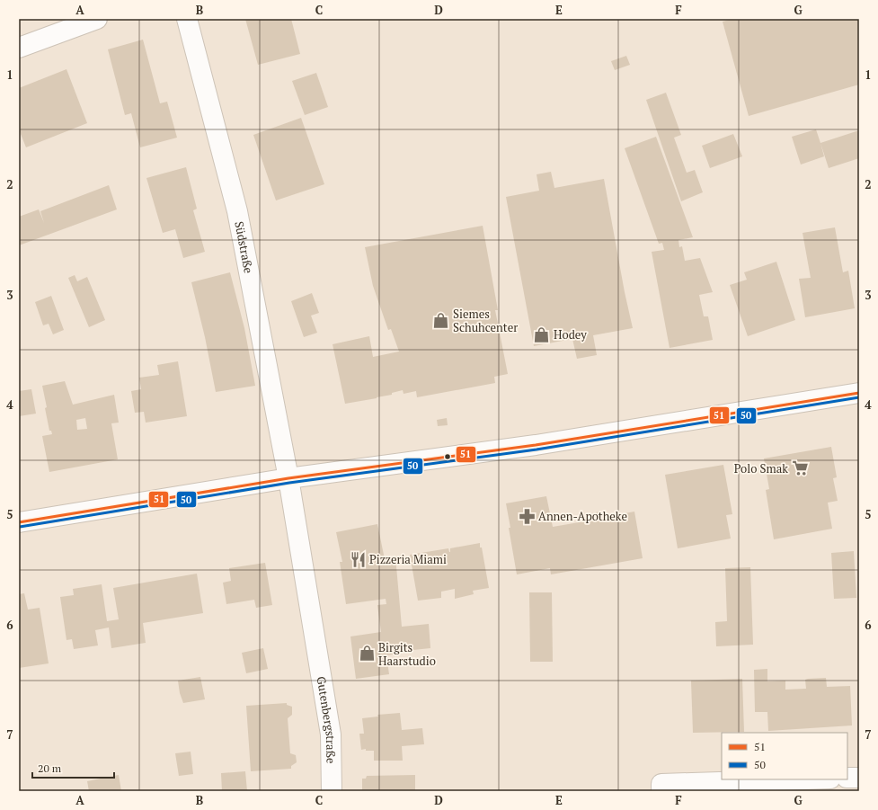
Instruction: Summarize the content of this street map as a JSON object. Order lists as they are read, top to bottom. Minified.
{"streets":{"street":["Südstraße","Gutenbergstraße"]},"crossings":[["Südstraße","Gutenbergstraße"]],"places":{"shop":["Siemes Schuhcenter","Hodey","Birgits Haarstudio"],"supermarket":["Polo Smak"],"pharmacy":["Annen-Apotheke"],"restaurant":["Pizzeria Miami"]},"lines":["transit line 51","transit line 50"],"legend":["51","50"],"scale_bar":"20 m","grid":{"columns":["A","B","C","D","E","F","G"],"rows":["1","2","3","4","5","6","7"]}}
